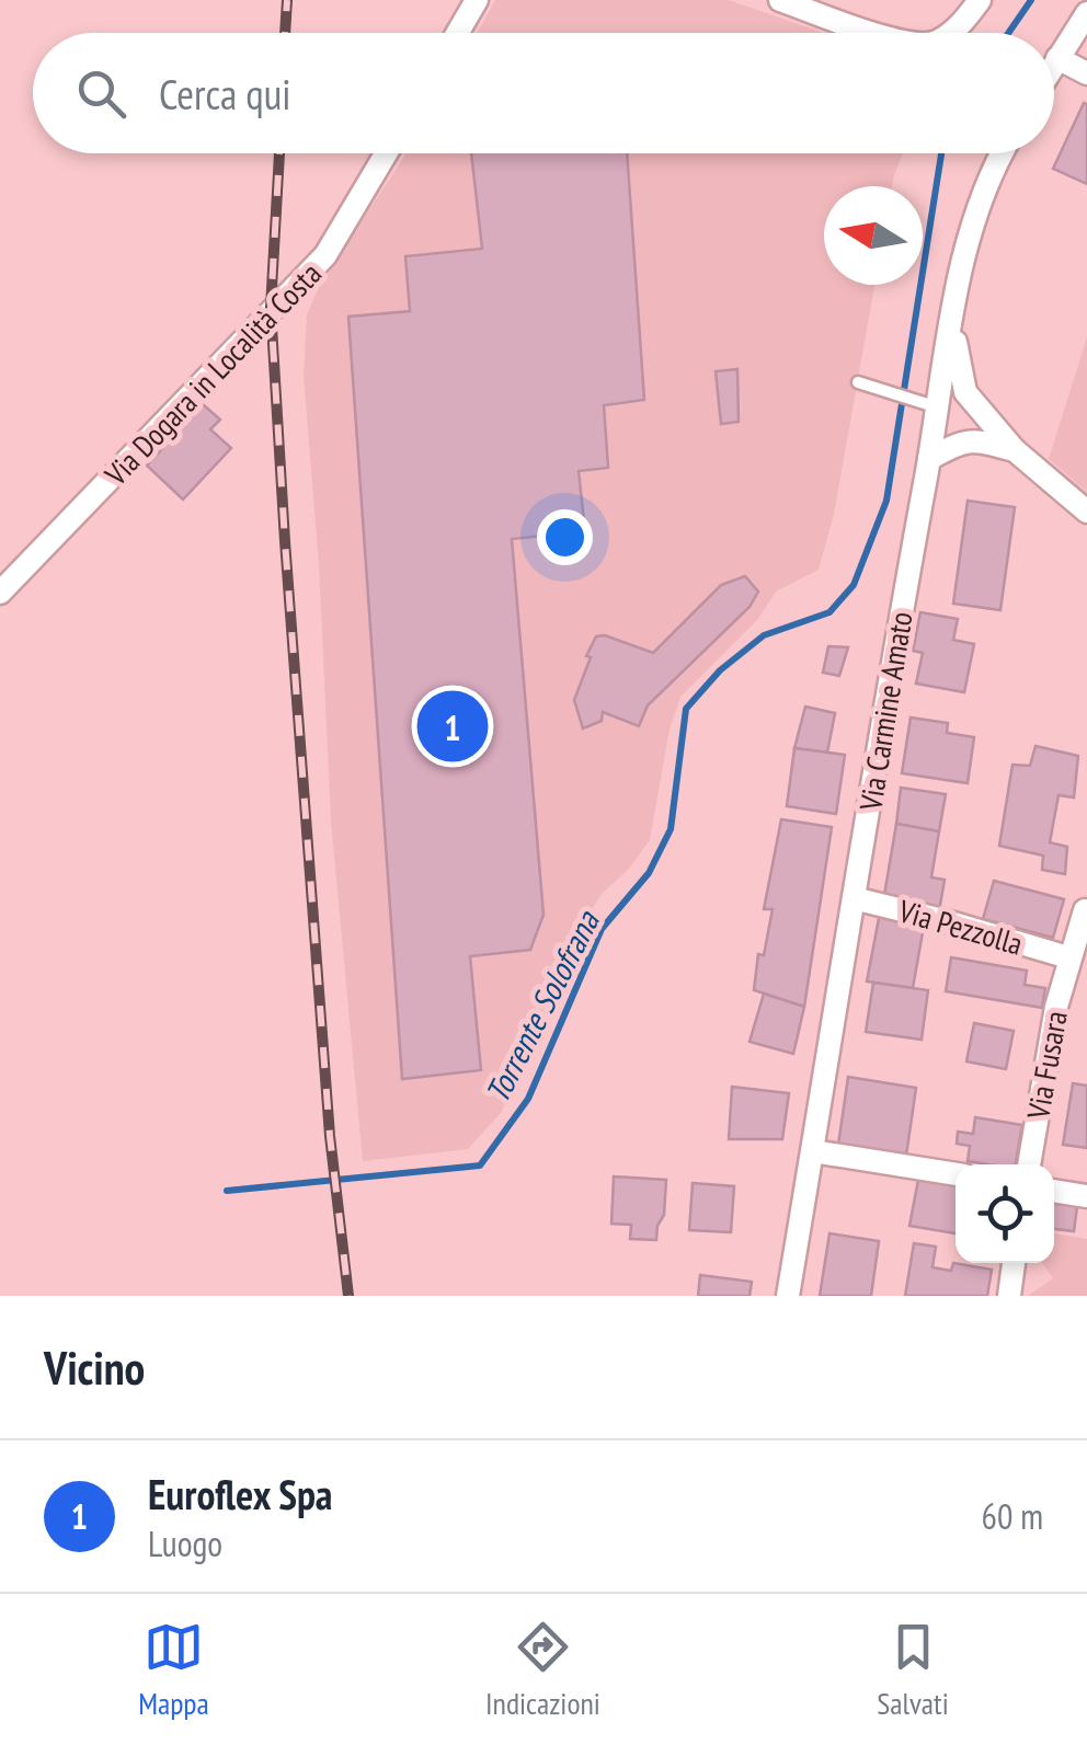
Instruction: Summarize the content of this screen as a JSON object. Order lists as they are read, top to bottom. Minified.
{"streets":{"street":["Via Dogara in Località Costa","Via Carmine Amato","Via Pezzolla","Via Fusara"]},"crossings":[["Via Carmine Amato","Via Pezzolla"],["Via Pezzolla","Via Fusara"]],"water":["Torrente Solofrana"],"north":"left","page":{"search":"Cerca qui","pins":"1","heading":"Vicino","list":[{"mark":"1","name":"Euroflex Spa","note":"Luogo","value":"60 m"}],"nav":["Mappa","Indicazioni","Salvati"]}}
